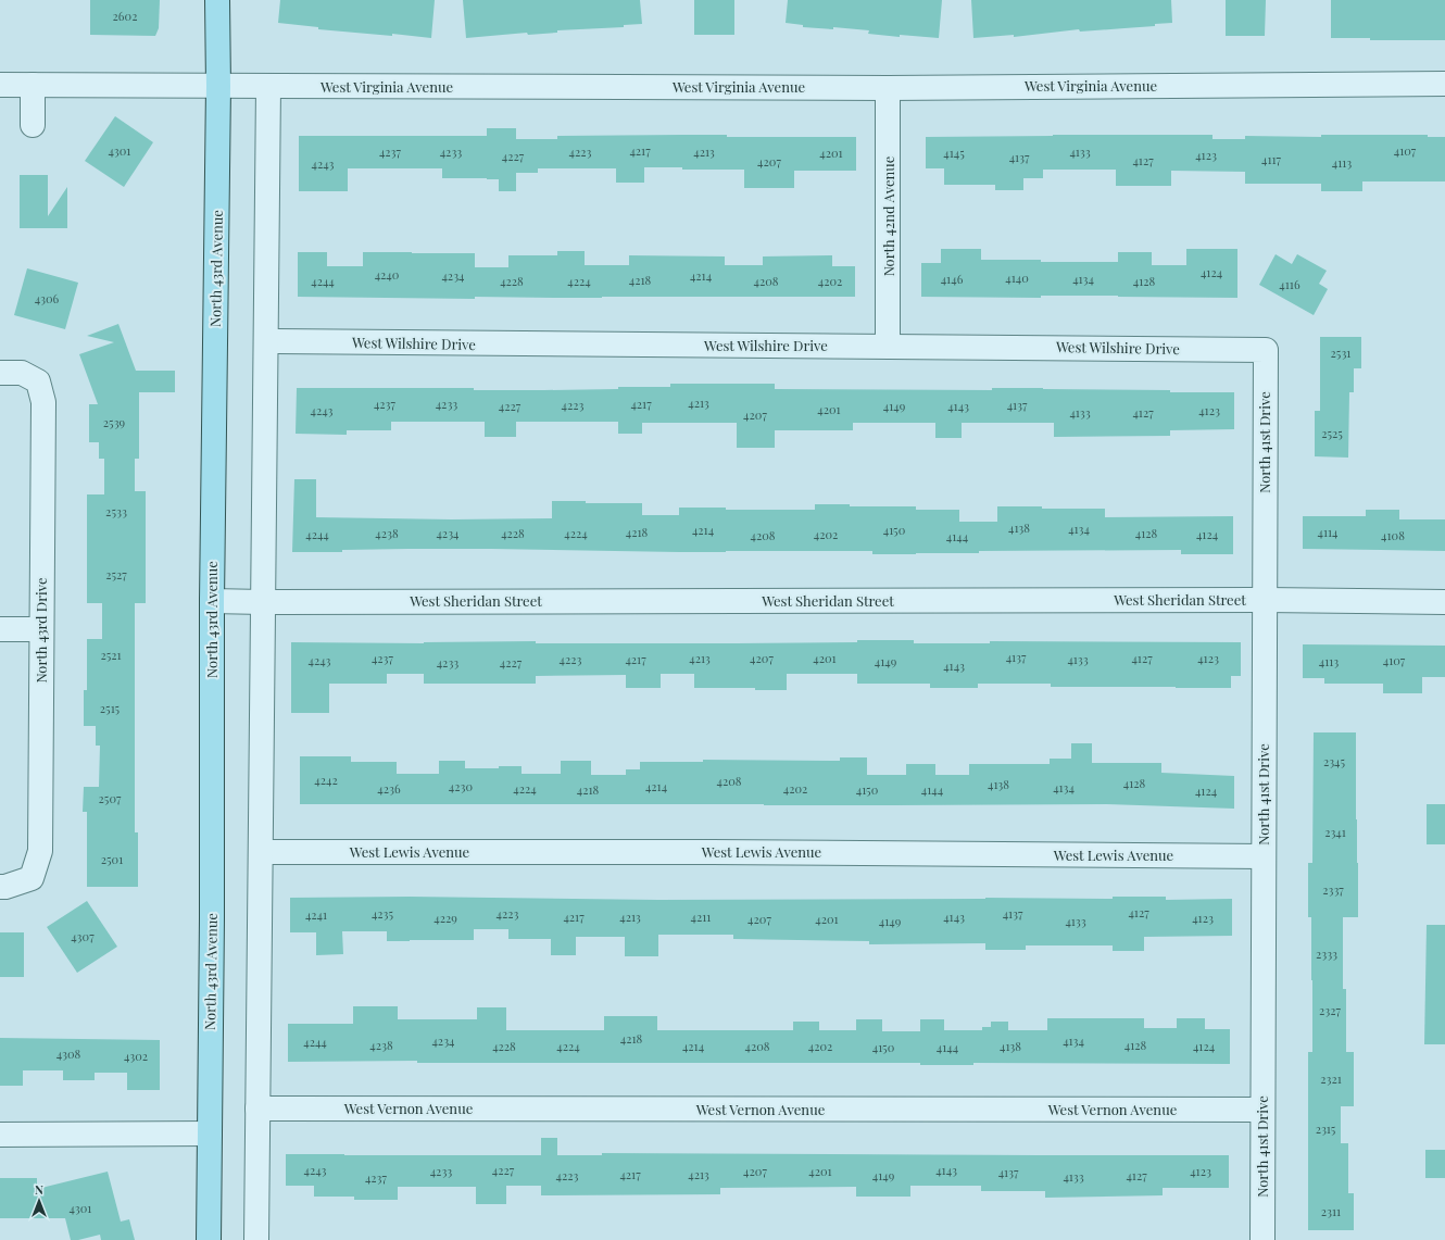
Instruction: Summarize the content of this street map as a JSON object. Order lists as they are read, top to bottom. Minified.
{"streets":{"main road":["North 43rd Avenue"],"street":["West Virginia Avenue","North 42nd Avenue","West Wilshire Drive","North 41st Drive","West Sheridan Street","North 43rd Drive","West Lewis Avenue","West Vernon Avenue"]},"crossings":[["West Virginia Avenue","North 42nd Avenue"],["West Virginia Avenue","North 43rd Avenue"],["North 42nd Avenue","West Wilshire Drive"],["North 43rd Avenue","West Sheridan Street"],["West Wilshire Drive","North 41st Drive"],["North 41st Drive","West Sheridan Street"],["North 41st Drive","West Lewis Avenue"],["North 41st Drive","West Vernon Avenue"]],"house_numbers":["2602","4301","4217","4107","4237","4233","4223","4213","4133","4201","4145","4123","4227","4137","4117","4127","4207","4113","4243","4124","4240","4234","4214","4140","4146","4134","4218","4244","4228","4224","4208","4202","4128","4116","4306","2531","4213","4237","4233","4217","4223","4137","4227","4149","4143","4201","4243","4123","4133","4127","4207","2539","2525","2533","4138","4134","4214","4150","4218","4114","4238","4234","4228","4224","4128","4244","4202","4124","4208","4108","4144","2527","2521","4137","4237","4213","4207","4201","4127","4123","4223","4217","4133","4243","4107","4149","4113","4233","4227","4143","2515","2345","4242","4208","4128","4138","4230","4214","4134","4236","4224","4202","4218","4150","4144","4124","2507","2341","2501","2337","4127","4235","4223","4137","4241","4217","4213","4211","4143","4229","4123","4207","4201","4149","4133","4307","2333","2327","4218","4234","4134","4244","4238","4128","4228","4224","4214","4208","4202","4138","4124","4150","4144","4308","4302","2321","2315","4243","4227","4143","4233","4207","4201","4123","4137","4217","4213","4223","4149","4127","4133","4237","4301","2311"],"north":"top"}
